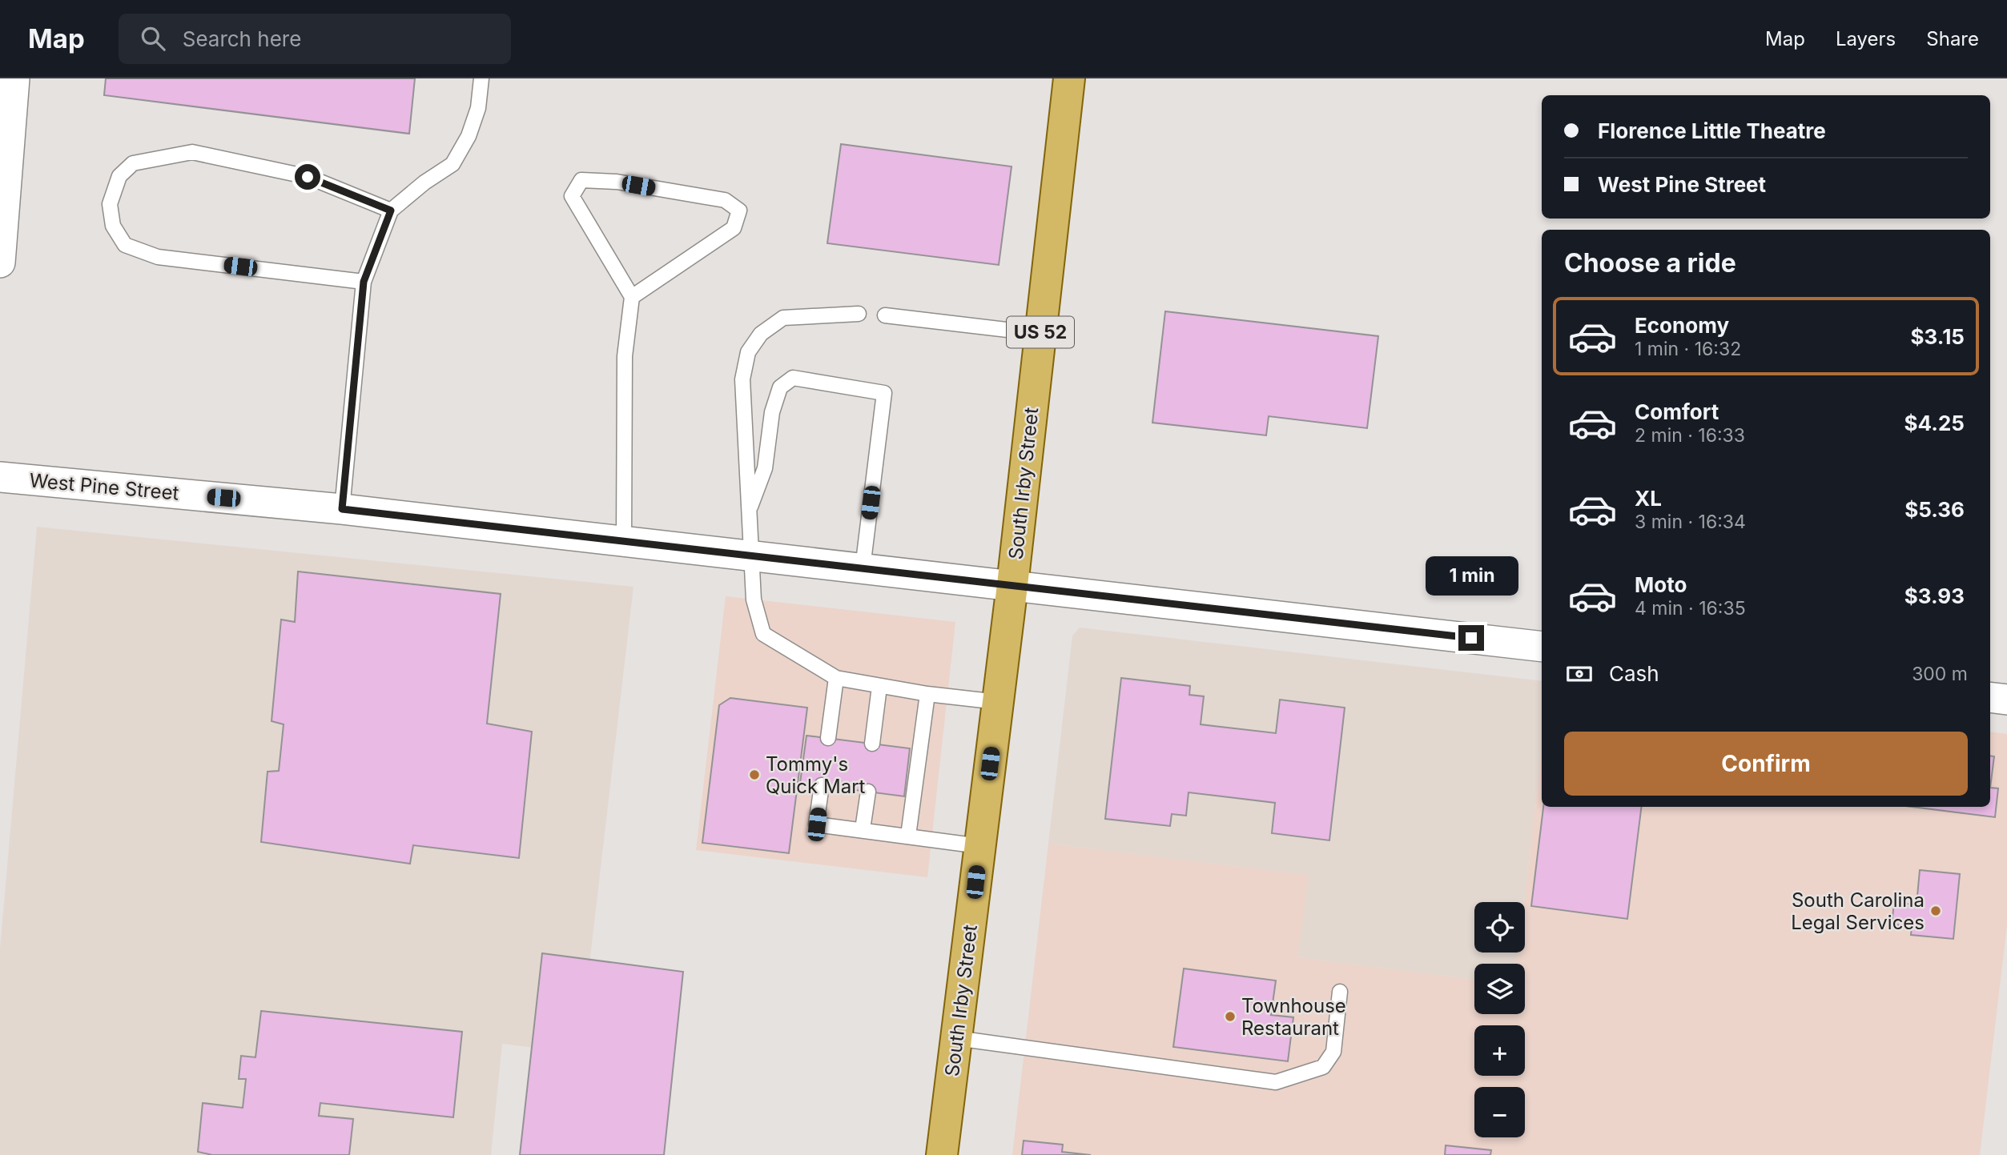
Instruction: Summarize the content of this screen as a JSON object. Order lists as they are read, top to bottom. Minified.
{"streets":{"main road":["US 52","South Irby Street"],"street":["West Pine Street"]},"crossings":[["South Irby Street","West Pine Street"]],"places":["Tommy's Quick Mart","South Carolina Legal Services","Townhouse Restaurant"],"page":{"header":"Map","search":"Search here","nav":["Map","Layers","Share"],"banner":["Florence Little Theatre","West Pine Street"],"heading":"Choose a ride","list":[{"name":"Economy","note":"1 min · 16:32","value":"$3.15"},{"name":"Comfort","note":"2 min · 16:33","value":"$4.25"},{"name":"XL","note":"3 min · 16:34","value":"$5.36"},{"name":"Moto","note":"4 min · 16:35","value":"$3.93"}],"bubble":"1 min","pay":["Cash","300 m"],"buttons":"Confirm","map_buttons":["+","−"]}}
